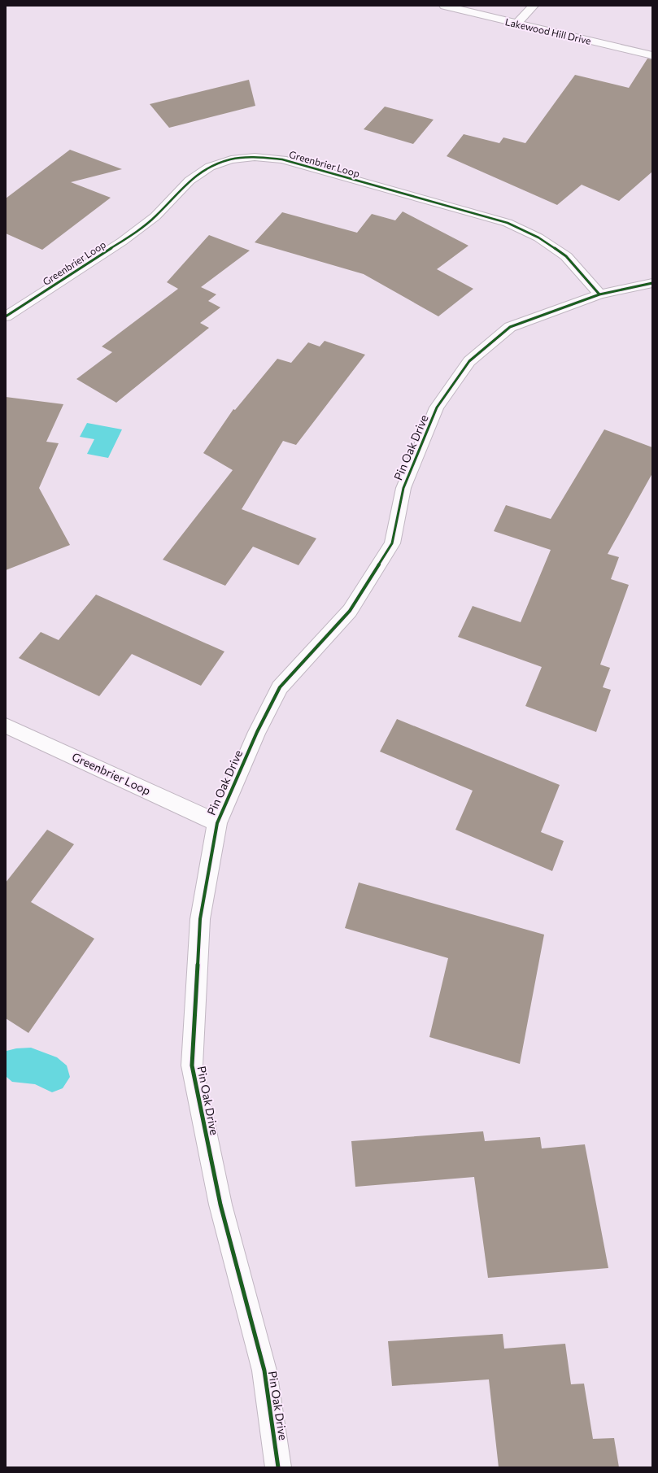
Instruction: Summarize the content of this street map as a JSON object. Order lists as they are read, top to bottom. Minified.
{"streets":{"street":["Lakewood Hill Drive","Greenbrier Loop","Pin Oak Drive"]},"crossings":[["Greenbrier Loop","Pin Oak Drive"]]}
